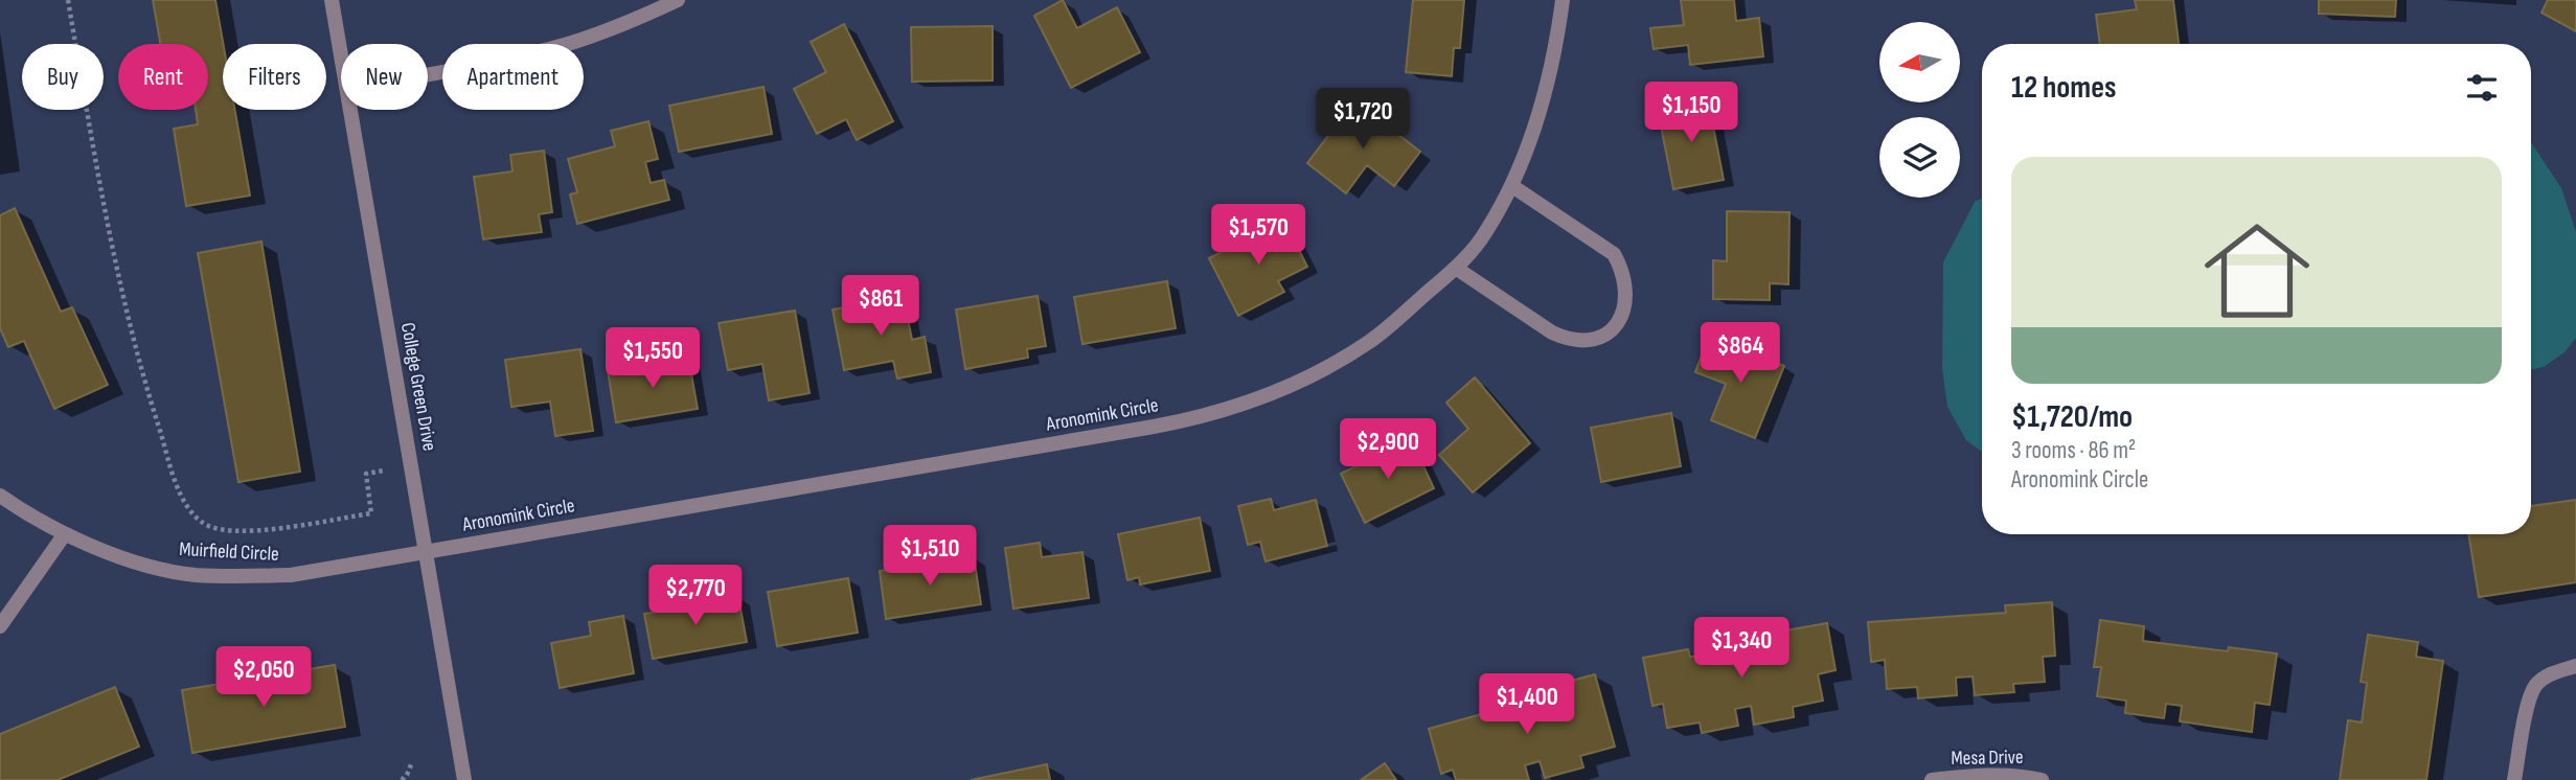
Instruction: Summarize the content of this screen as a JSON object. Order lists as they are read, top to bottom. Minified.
{"streets":{"street":["College Green Drive","Aronomink Circle","Muirfield Circle","Mesa Drive"]},"crossings":[["College Green Drive","Aronomink Circle"],["College Green Drive","Muirfield Circle"],["Aronomink Circle","Muirfield Circle"]],"north":"left","page":{"chip":["Buy","Rent","Filters","New","Apartment"],"heading":"12 homes","price":["$1,150","$1,720","$1,570","$861","$864","$1,550","$2,900","$1,510","$2,770","$1,340","$2,050","$1,400"],"list":[{"name":"$1,720/mo","note":"3 rooms · 86 m² · Aronomink Circle"}]}}
